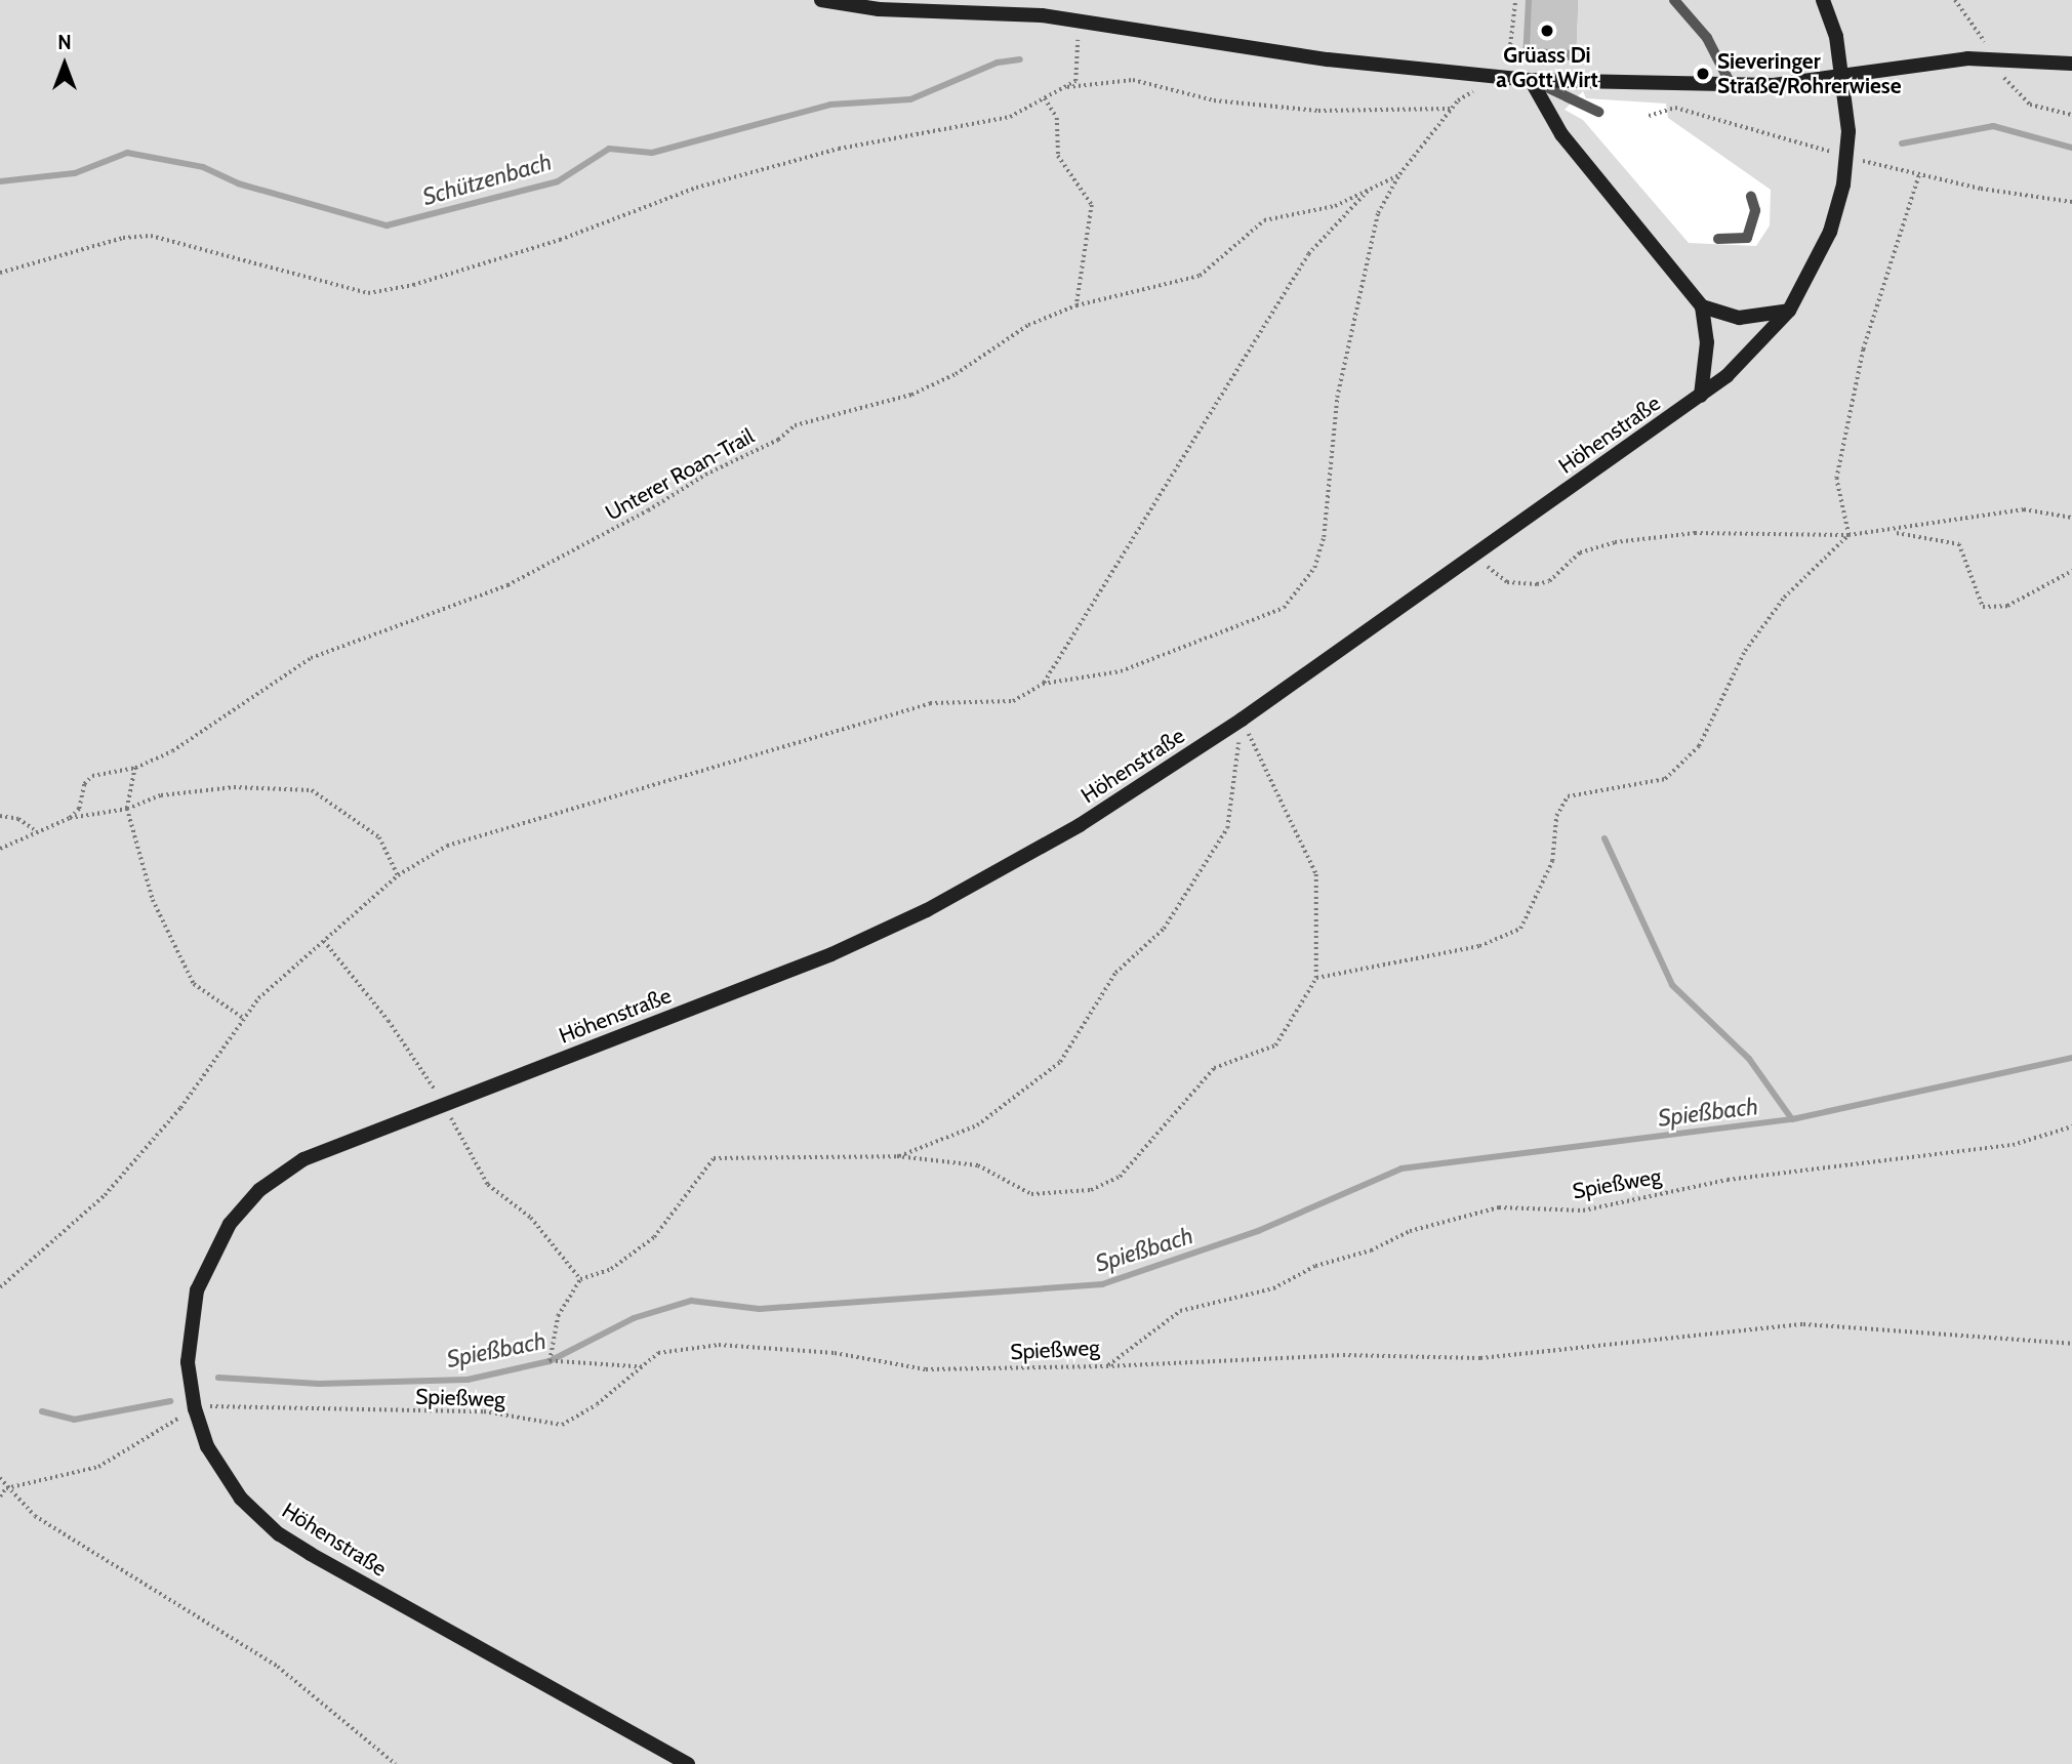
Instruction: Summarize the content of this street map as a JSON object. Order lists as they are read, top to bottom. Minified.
{"streets":{"street":["Höhenstraße"],"path":["Unterer Roan-Trail","Spießweg"]},"crossings":[["Höhenstraße","Spießweg"]],"water":["Schützenbach","Spießbach"],"places":["Grüass Di a Gott Wirt","Sieveringer Straße/Rohrerwiese"],"north":"top"}
